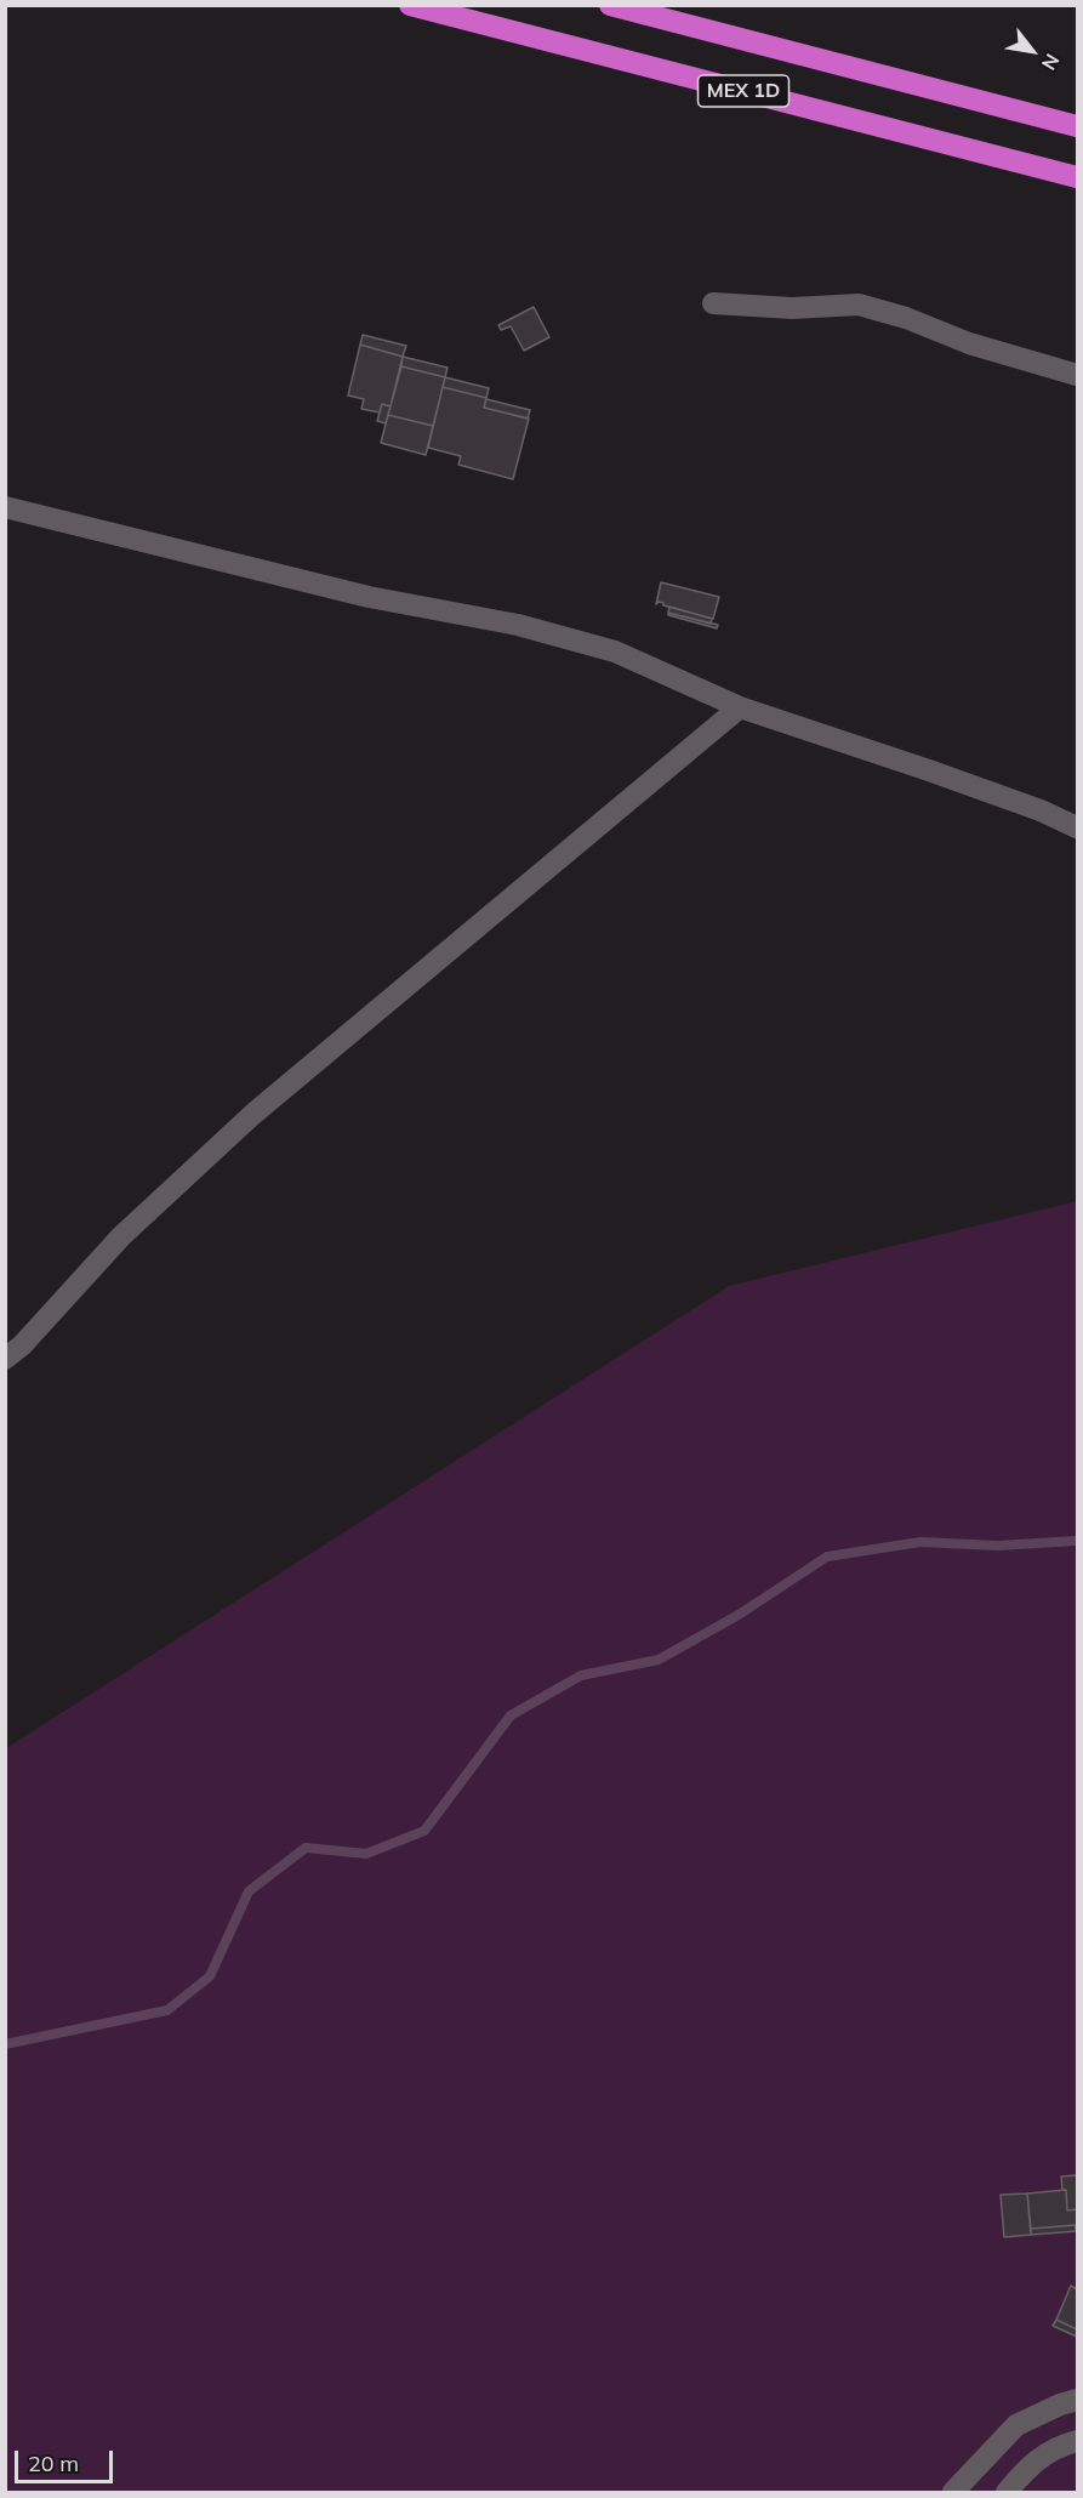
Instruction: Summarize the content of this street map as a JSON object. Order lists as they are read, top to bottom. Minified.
{"streets":{"highway":["MEX 1D"]},"scale_bar":"20 m","north":"bottom right"}
